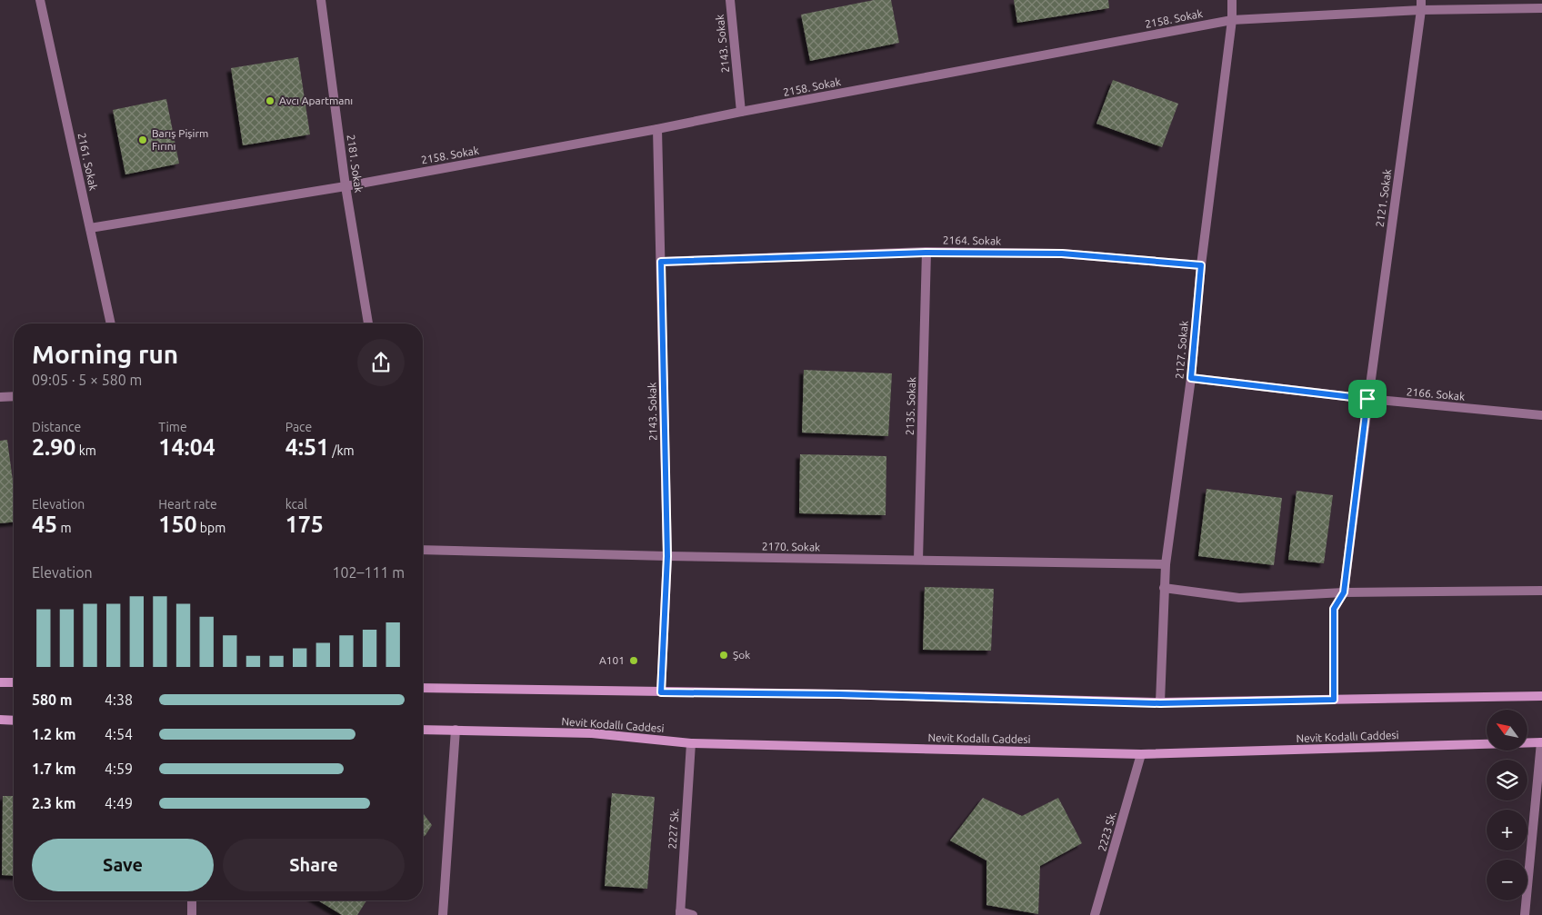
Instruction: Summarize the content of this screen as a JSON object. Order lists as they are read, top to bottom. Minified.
{"streets":{"main road":["Nevit Kodallı Caddesi"],"street":["2158. Sokak","2143. Sokak","2161. Sokak","2181. Sokak","2121. Sokak","2164. Sokak","2127. Sokak","2166. Sokak","2135. Sokak","2170. Sokak","2227 Sk.","2223 Sk."]},"crossings":[["2158. Sokak","2143. Sokak"],["2158. Sokak","2161. Sokak"],["2158. Sokak","2181. Sokak"],["2158. Sokak","2121. Sokak"],["2158. Sokak","2127. Sokak"],["2143. Sokak","2164. Sokak"],["2143. Sokak","2170. Sokak"],["2121. Sokak","2166. Sokak"],["2164. Sokak","2127. Sokak"],["2164. Sokak","2135. Sokak"],["2127. Sokak","2166. Sokak"],["2127. Sokak","2170. Sokak"],["2135. Sokak","2170. Sokak"],["Nevit Kodallı Caddesi","2227 Sk."],["Nevit Kodallı Caddesi","2223 Sk."]],"places":["Avcı Apartmanı","Barış Pişirm Fırını","Şok","A101"],"north":"top left","page":{"heading":["Morning run","09:05 · 5 × 580 m"],"stats":[["Distance","2.90 km"],["Time","14:04"],["Pace","4:51 /km"],["Elevation","45 m"],["Heart rate","150 bpm"],["kcal","175"]],"chart":["Elevation","102–111 m"],"list":[{"name":"580 m","note":"4:38"},{"name":"1.2 km","note":"4:54"},{"name":"1.7 km","note":"4:59"},{"name":"2.3 km","note":"4:49"}],"map_buttons":["+","−"],"buttons":["Save","Share"]}}
